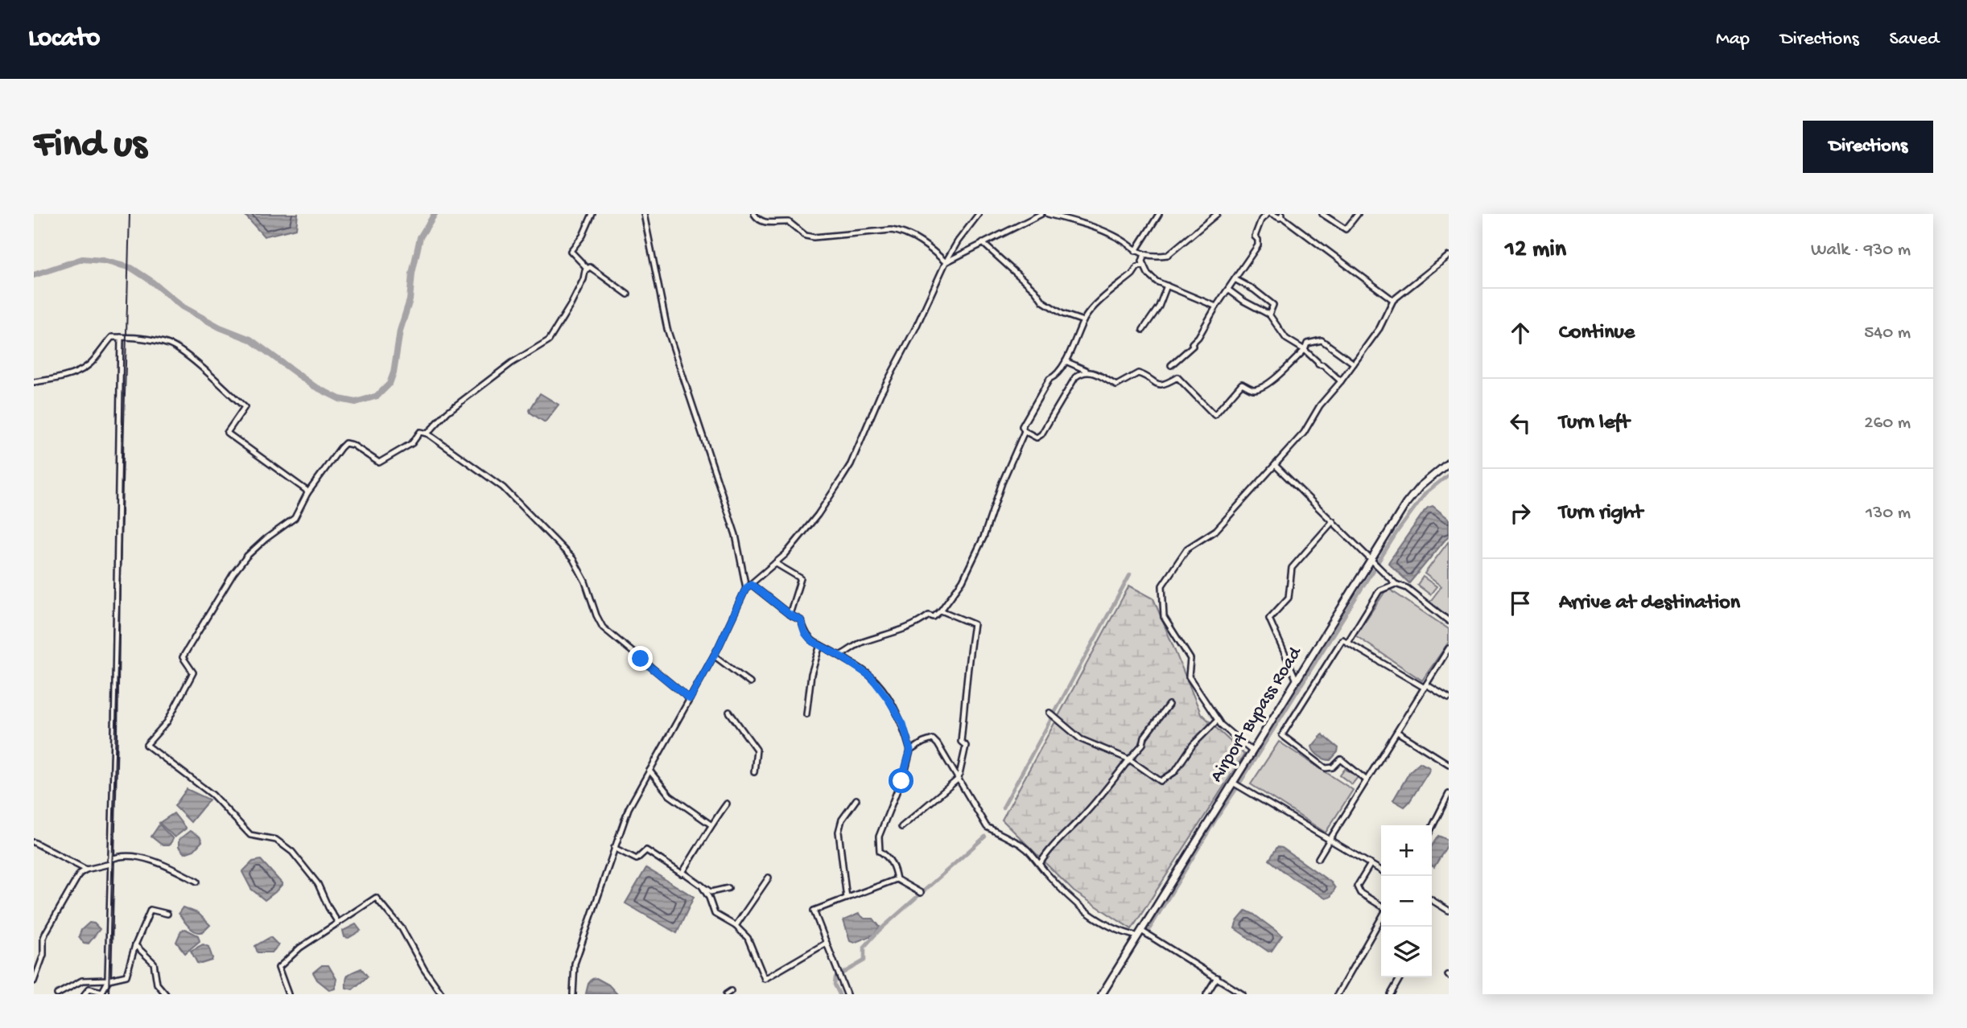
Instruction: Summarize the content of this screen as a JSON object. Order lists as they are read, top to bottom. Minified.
{"streets":{"street":["Airport Bypass Road"]},"page":{"header":"Locato","nav":["Map","Directions","Saved"],"buttons":"Directions","title":"Find us","heading":["12 min","Walk · 930 m"],"list":[["Continue","540 m"],["Turn left","260 m"],["Turn right","130 m"],"Arrive at destination"],"map_buttons":["+","−"]}}
